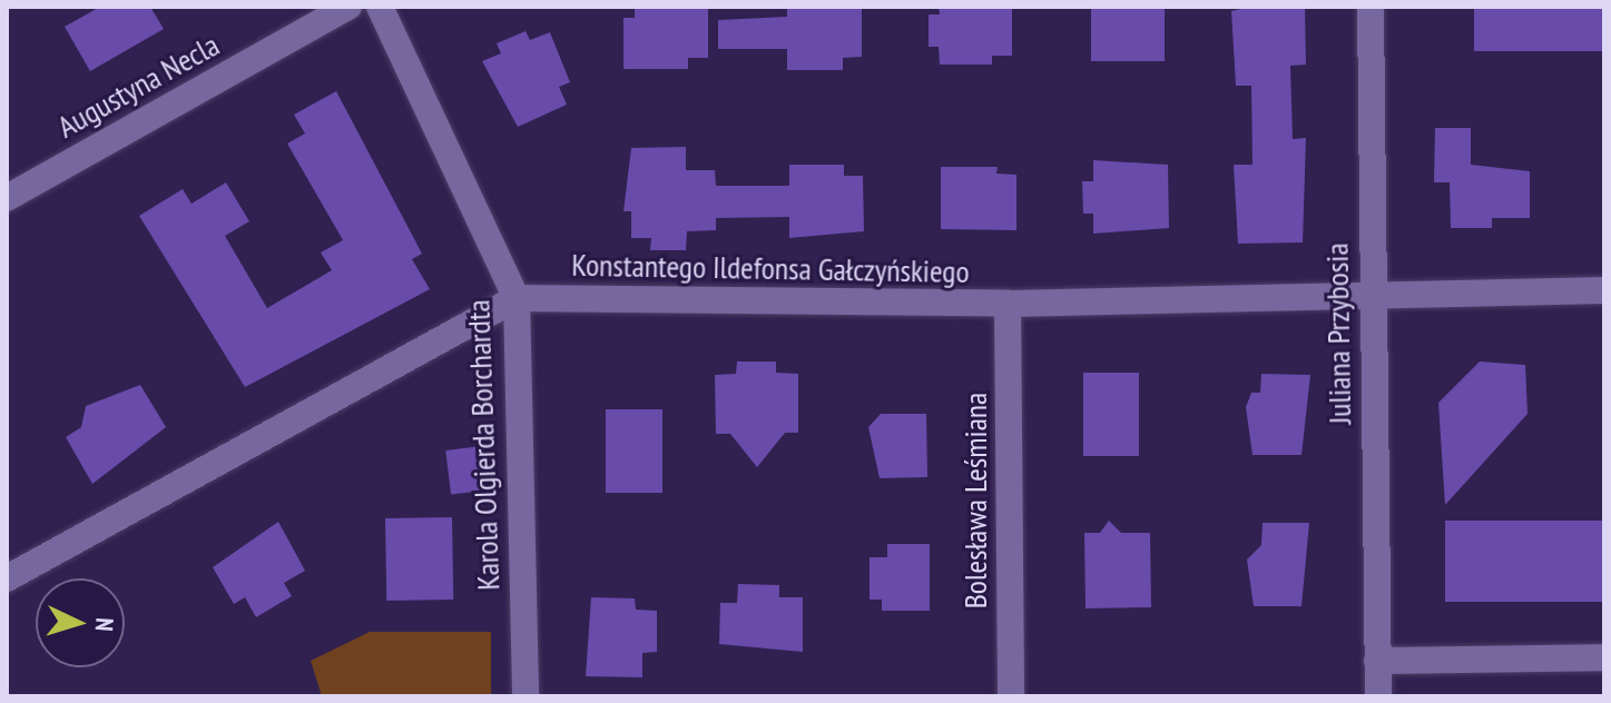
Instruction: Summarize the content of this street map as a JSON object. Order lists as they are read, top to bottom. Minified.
{"streets":{"street":["Augustyna Necla","Konstantego Ildefonsa Gałczyńskiego","Juliana Przybosia","Karola Olgierda Borchardta","Bolesława Leśmiana"]},"crossings":[["Konstantego Ildefonsa Gałczyńskiego","Juliana Przybosia"],["Konstantego Ildefonsa Gałczyńskiego","Karola Olgierda Borchardta"],["Konstantego Ildefonsa Gałczyńskiego","Bolesława Leśmiana"]],"north":"right"}
